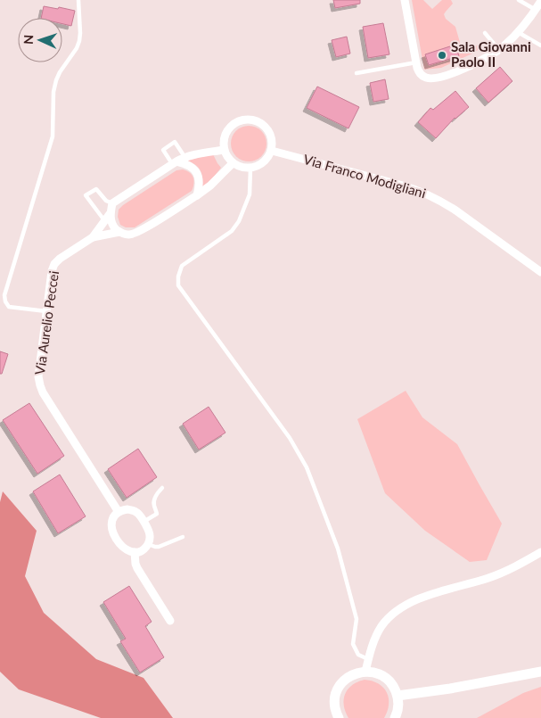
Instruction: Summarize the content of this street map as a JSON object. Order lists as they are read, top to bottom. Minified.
{"streets":{"street":["Via Franco Modigliani","Via Aurelio Peccei"]},"crossings":[["Via Franco Modigliani","Via Aurelio Peccei"]],"places":["Sala Giovanni Paolo II"],"north":"left"}
